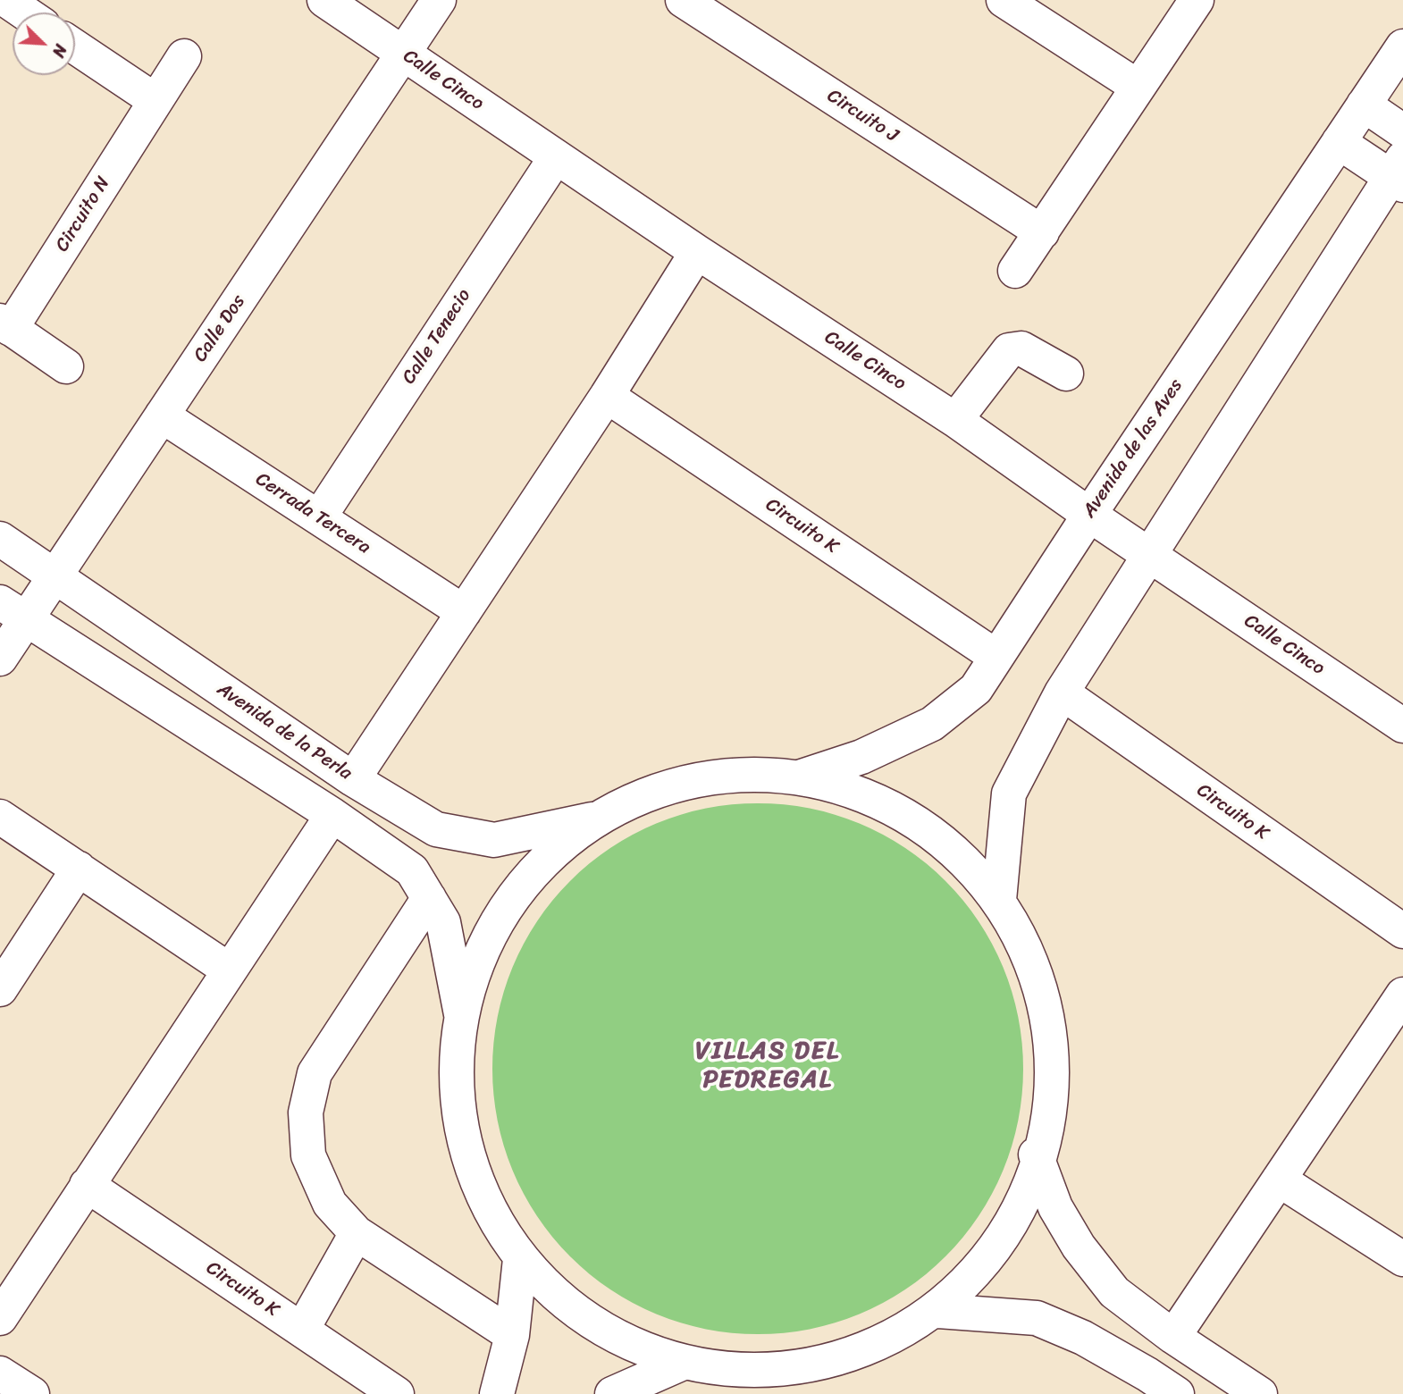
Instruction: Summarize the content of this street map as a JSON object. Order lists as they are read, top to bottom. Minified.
{"streets":{"street":["Calle Cinco","Circuito J","Circuito N","Calle Dos","Calle Tenecio","Avenida de las Aves","Cerrada Tercera","Circuito K","Avenida de la Perla"]},"crossings":[["Calle Cinco","Calle Dos"],["Calle Cinco","Calle Tenecio"],["Calle Cinco","Avenida de las Aves"],["Calle Dos","Cerrada Tercera"],["Calle Dos","Avenida de la Perla"],["Calle Tenecio","Cerrada Tercera"],["Avenida de las Aves","Circuito K"]],"districts":["VILLAS DEL PEDREGAL"],"north":"bottom right"}
